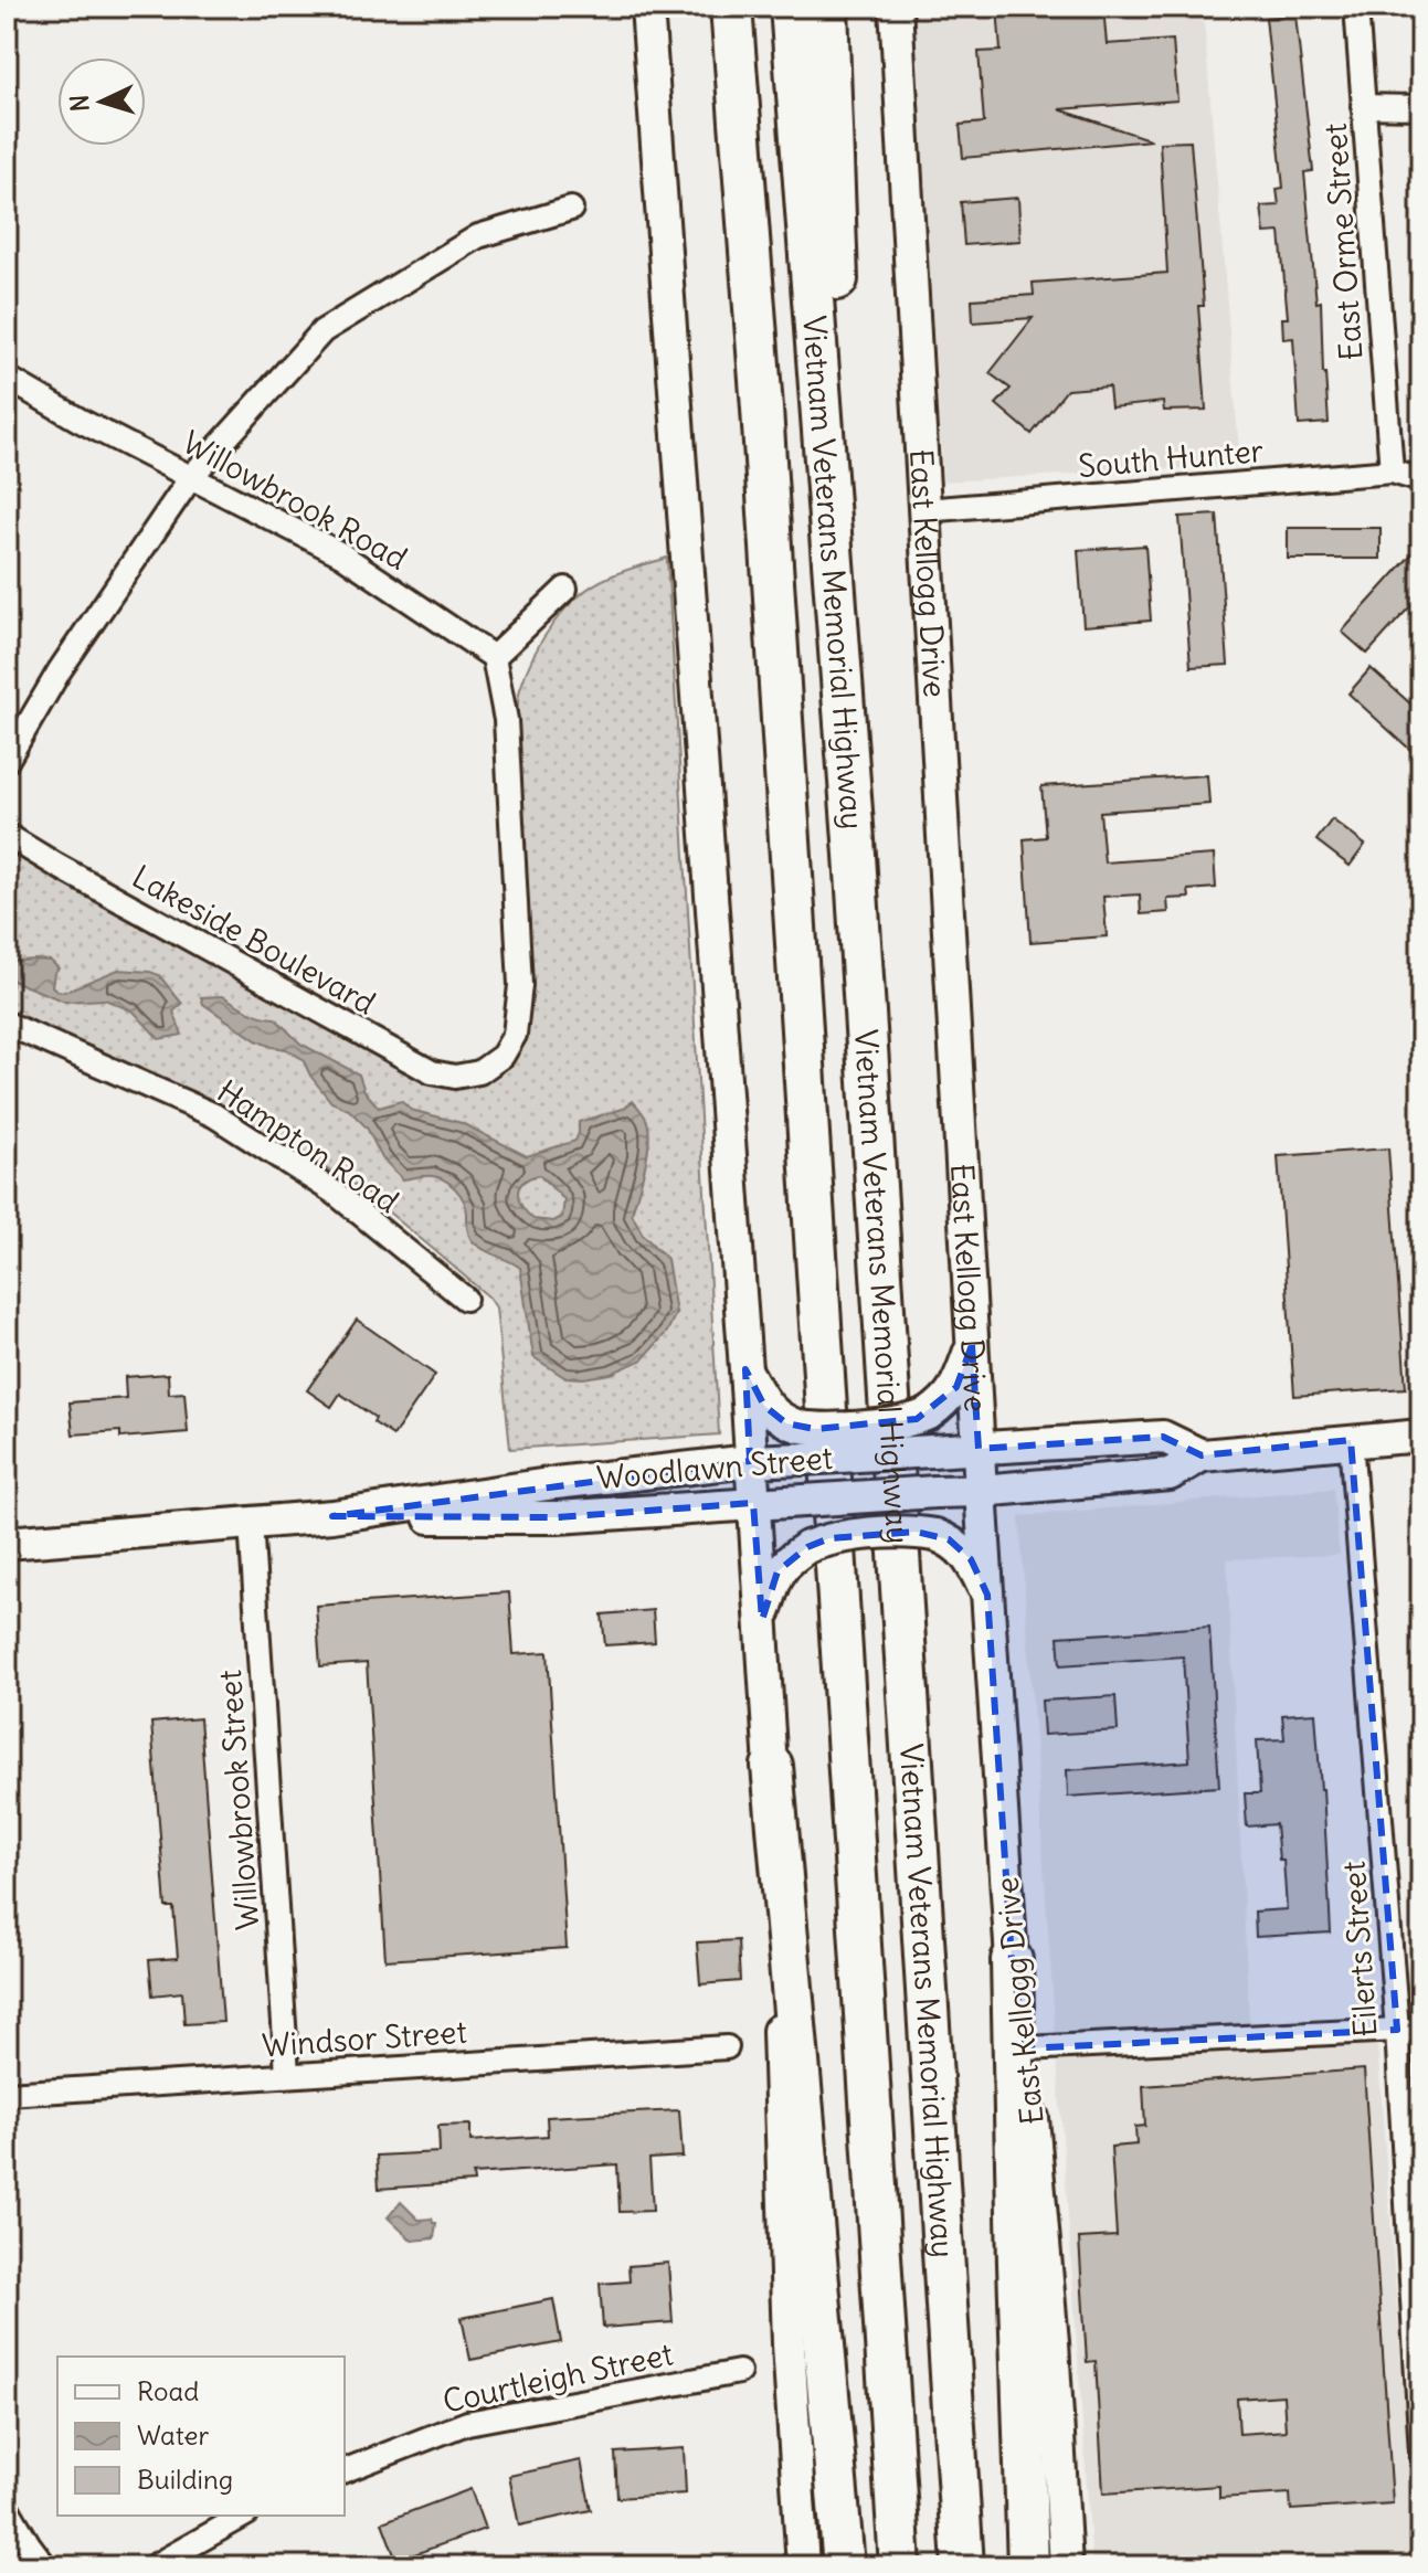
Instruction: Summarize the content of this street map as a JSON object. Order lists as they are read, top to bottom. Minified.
{"streets":{"highway":["Vietnam Veterans Memorial Highway"],"main road":["East Kellogg Drive","Woodlawn Street"],"street":["East Orme Street","South Hunter","Willowbrook Road","Lakeside Boulevard","Hampton Road","Willowbrook Street","Eilerts Street","Windsor Street","Courtleigh Street"]},"crossings":[["East Orme Street","South Hunter"],["South Hunter","East Kellogg Drive"],["Willowbrook Road","Lakeside Boulevard"],["East Kellogg Drive","Woodlawn Street"],["Woodlawn Street","Willowbrook Street"],["Woodlawn Street","Eilerts Street"],["Willowbrook Street","Windsor Street"]],"legend":["Road","Water","Building"],"north":"left"}
